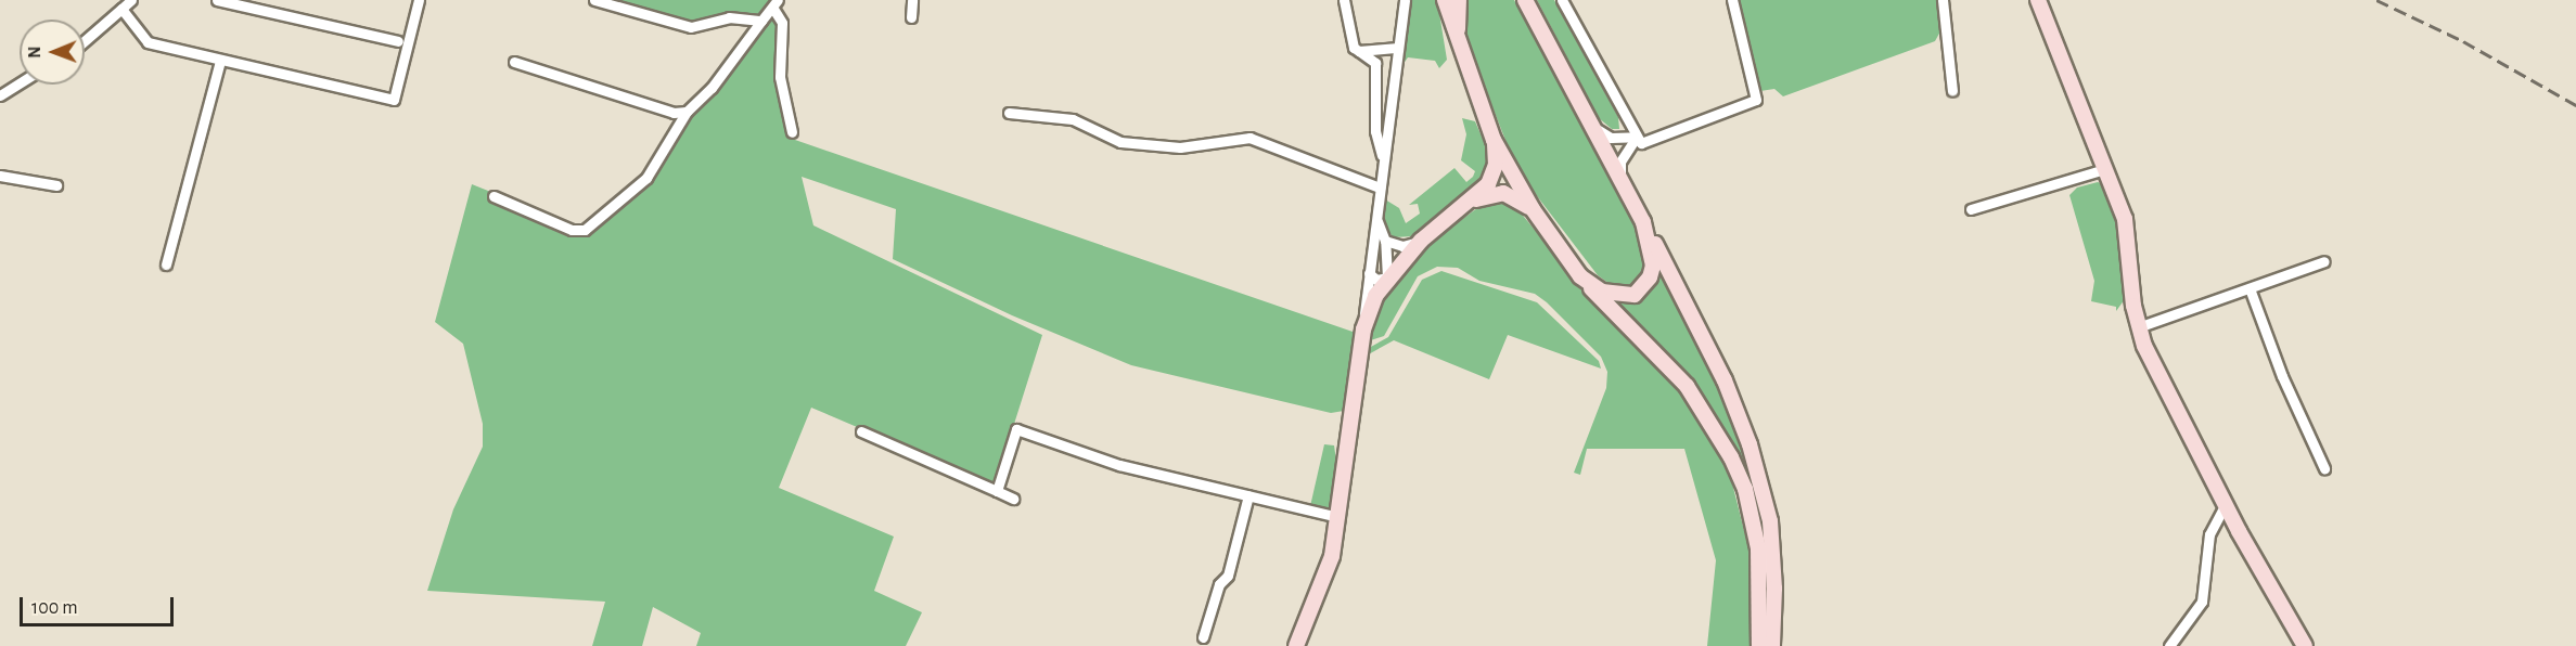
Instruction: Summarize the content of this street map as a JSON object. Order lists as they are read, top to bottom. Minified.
{"scale_bar":"100 m","north":"left"}
